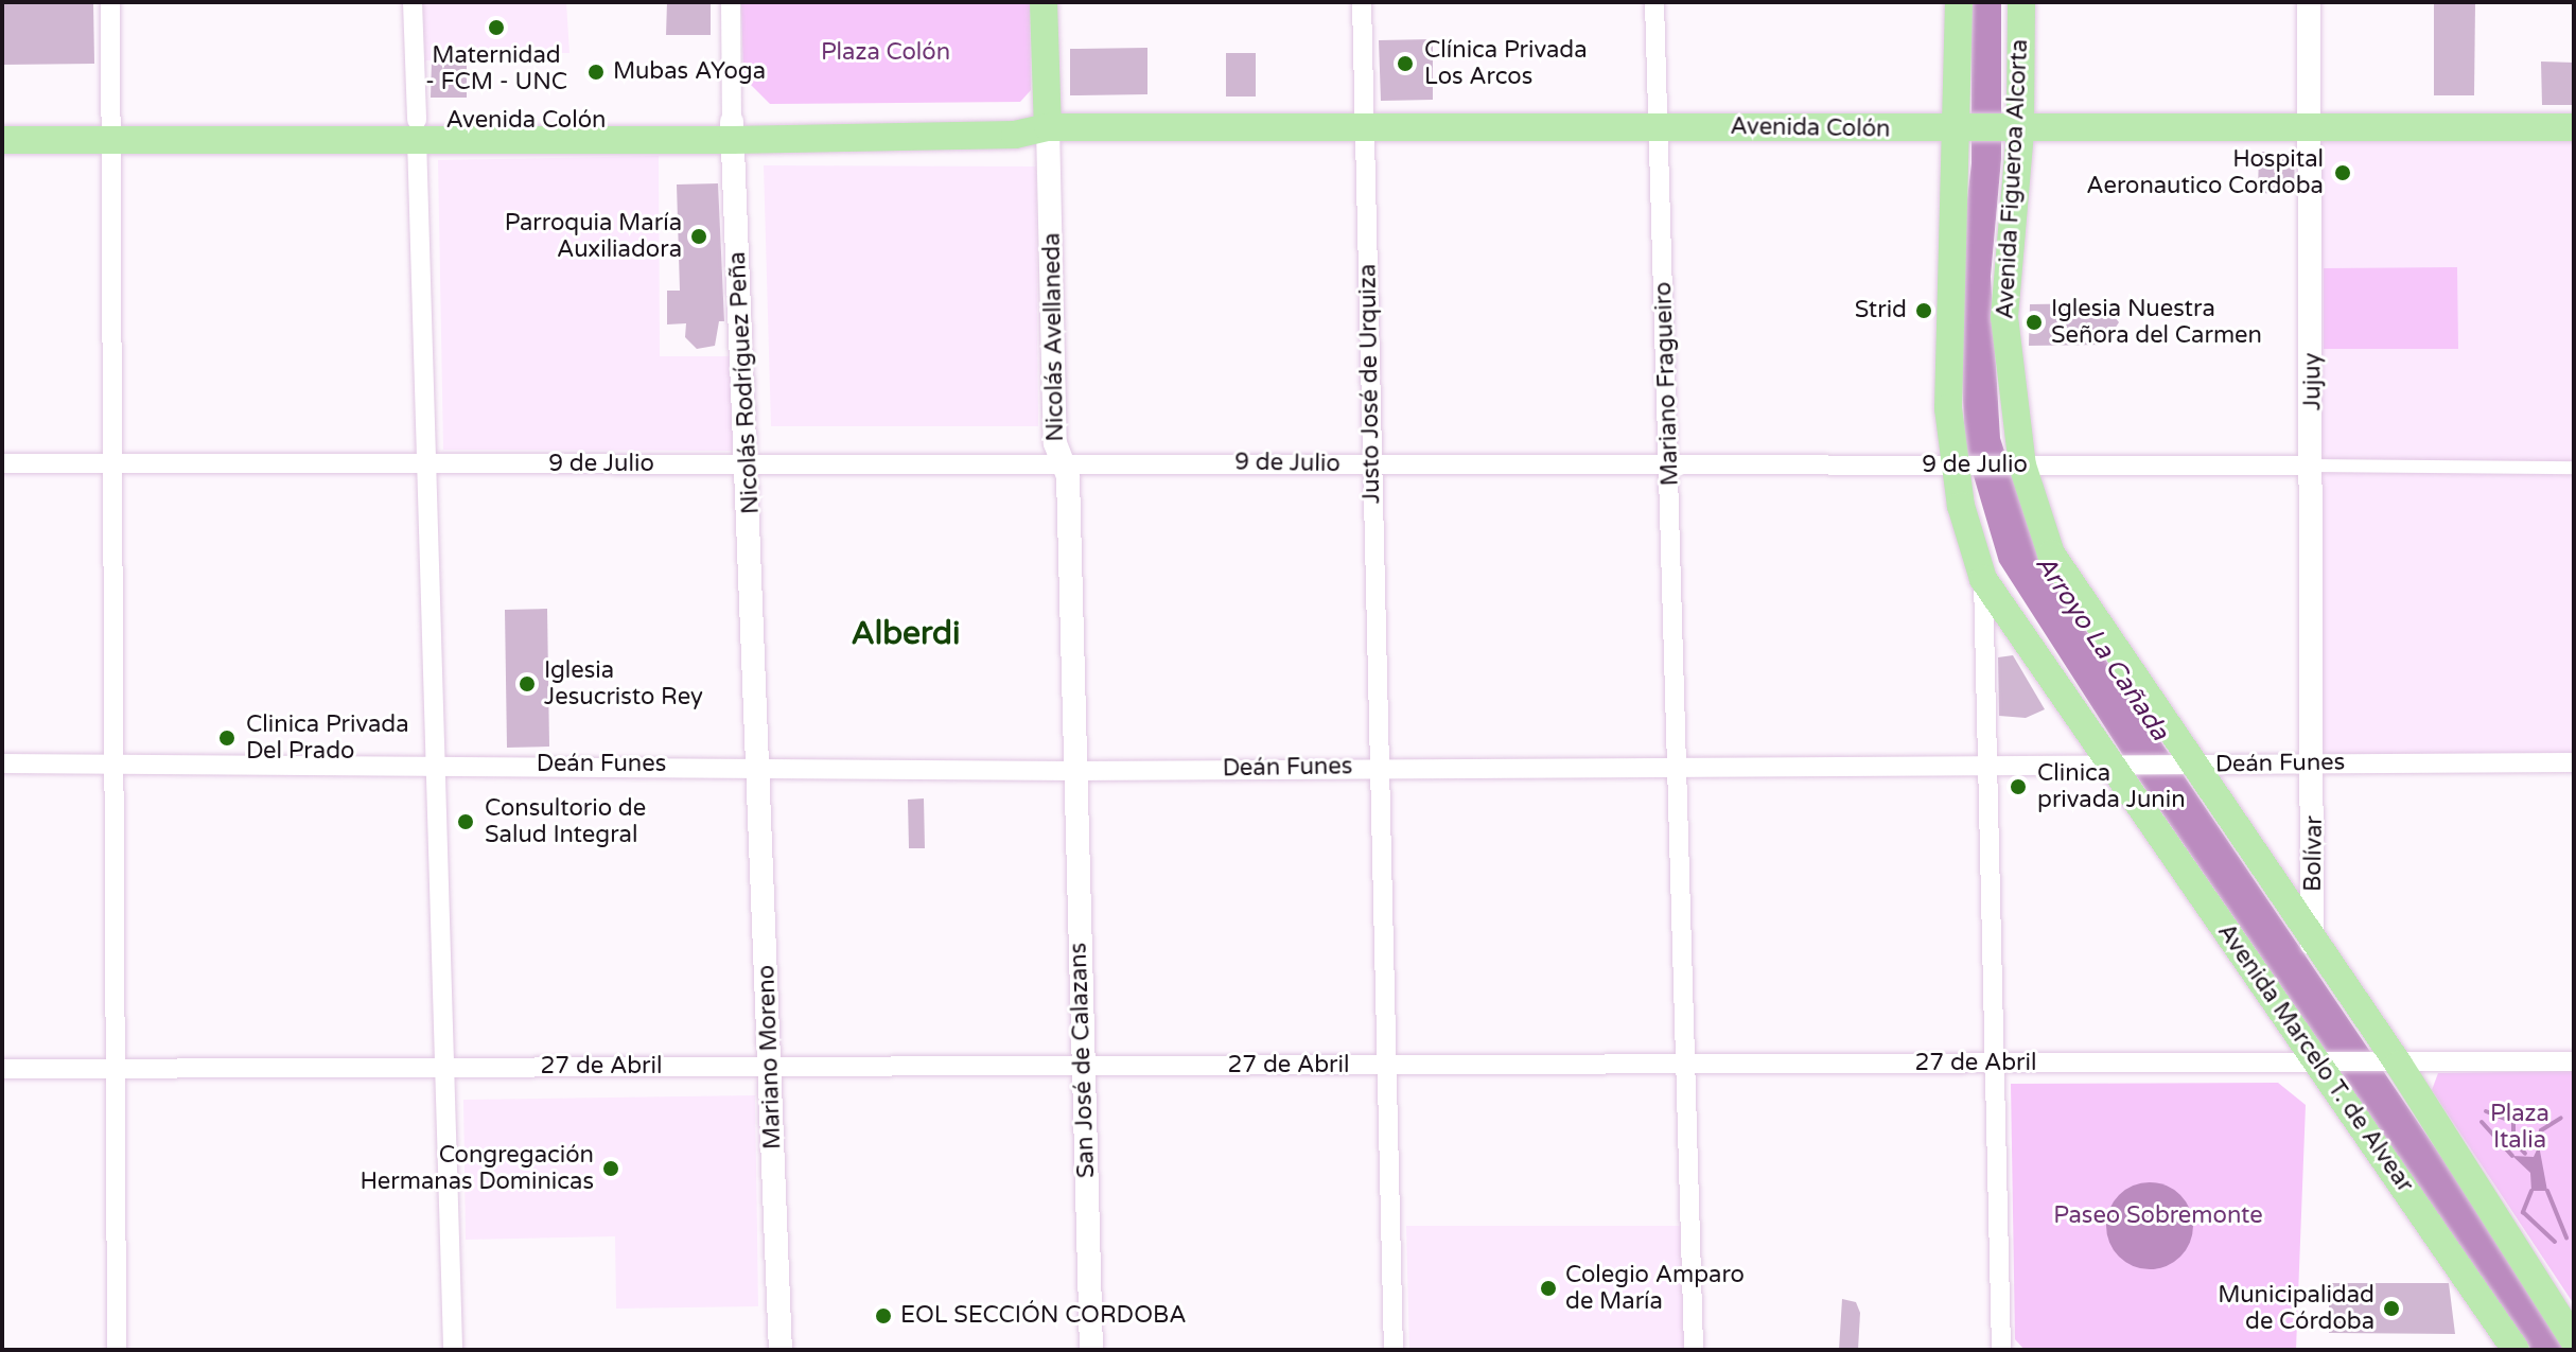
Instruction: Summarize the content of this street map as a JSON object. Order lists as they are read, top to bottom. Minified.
{"streets":{"main road":["Avenida Colón","Avenida Figueroa Alcorta","Nicolás Avellaneda","Avenida Marcelo T. de Alvear"],"street":["Jujuy","Nicolás Rodríguez Peña","Justo José de Urquiza","Mariano Fragueiro","9 de Julio","Deán Funes","Bolívar","Mariano Moreno","San José de Calazans","27 de Abril"]},"crossings":[["Avenida Colón","Avenida Figueroa Alcorta"],["Avenida Colón","Nicolás Avellaneda"],["Avenida Colón","Jujuy"],["Avenida Colón","Nicolás Rodríguez Peña"],["Avenida Colón","Justo José de Urquiza"],["Avenida Colón","Mariano Fragueiro"],["Avenida Figueroa Alcorta","9 de Julio"],["Avenida Figueroa Alcorta","Deán Funes"],["Nicolás Avellaneda","9 de Julio"],["Nicolás Avellaneda","Deán Funes"],["Nicolás Avellaneda","San José de Calazans"],["Jujuy","9 de Julio"],["Jujuy","Deán Funes"],["Jujuy","Bolívar"],["Nicolás Rodríguez Peña","9 de Julio"],["Nicolás Rodríguez Peña","Deán Funes"],["Nicolás Rodríguez Peña","Mariano Moreno"],["Justo José de Urquiza","9 de Julio"],["Justo José de Urquiza","Deán Funes"],["Justo José de Urquiza","27 de Abril"],["Mariano Fragueiro","9 de Julio"],["Mariano Fragueiro","Deán Funes"],["Mariano Fragueiro","27 de Abril"],["Deán Funes","Bolívar"],["Deán Funes","Mariano Moreno"],["Deán Funes","Avenida Marcelo T. de Alvear"],["Deán Funes","San José de Calazans"],["Mariano Moreno","27 de Abril"],["Avenida Marcelo T. de Alvear","27 de Abril"],["San José de Calazans","27 de Abril"]],"districts":["Alberdi"],"water":["Arroyo La Cañada"],"parks":["Plaza Colón","Plaza Italia","Paseo Sobremonte"],"places":["Maternidad - FCM - UNC","Clínica Privada Los Arcos","Mubas AYoga","Hospital Aeronautico Cordoba","Parroquia María Auxiliadora","Strid","Iglesia Nuestra Señora del Carmen","Iglesia Jesucristo Rey","Clinica Privada Del Prado","Clinica privada Junin","Consultorio de Salud Integral","Congregación Hermanas Dominicas","Colegio Amparo de María","Municipalidad de Córdoba","EOL SECCIÓN CORDOBA"]}
